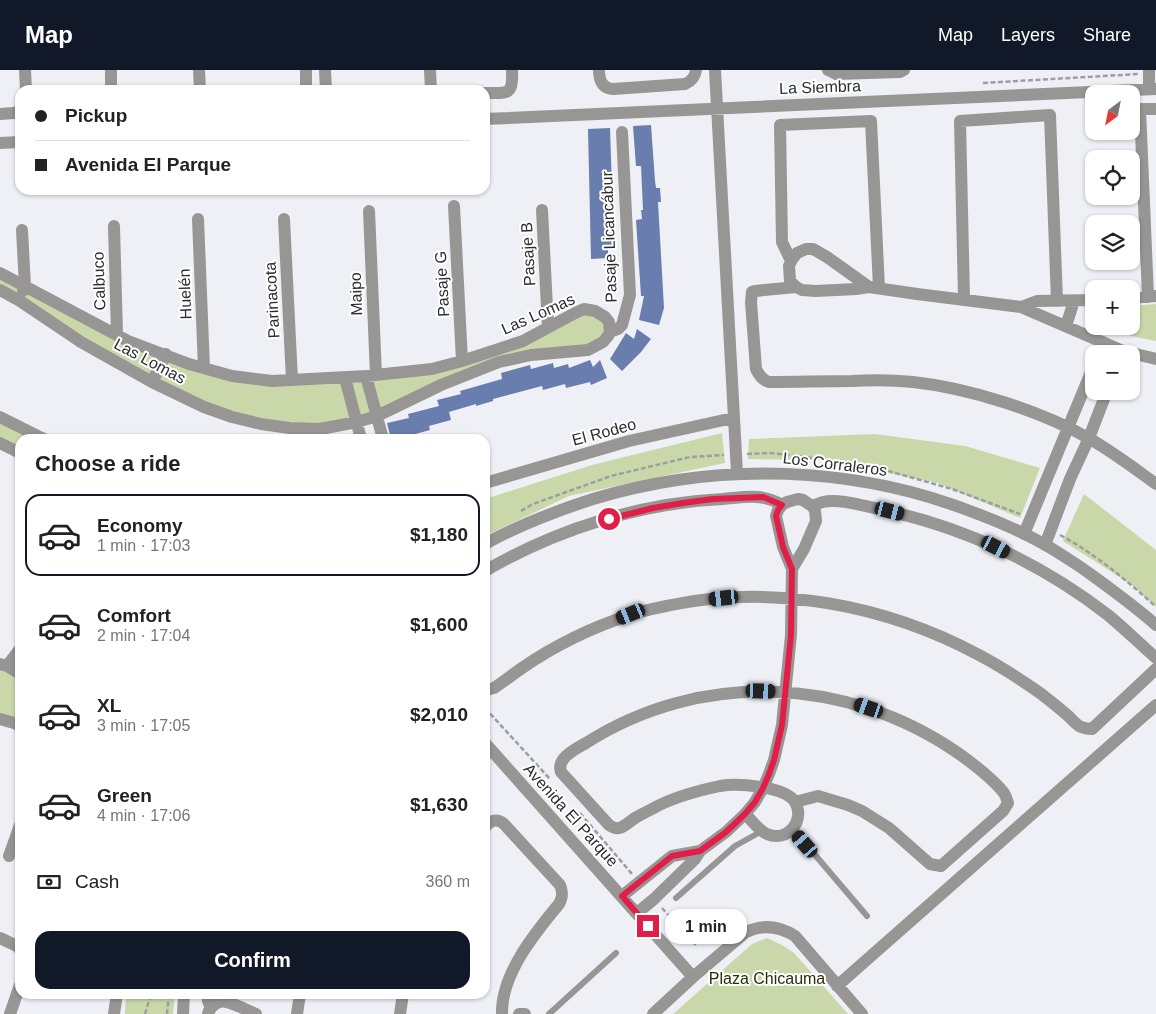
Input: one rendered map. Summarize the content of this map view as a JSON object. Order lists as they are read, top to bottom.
{
  "streets": {
    "street": [
      "La Siembra",
      "Pasaje Licancábur",
      "Pasaje B",
      "Calbuco",
      "Pasaje G",
      "Huelén",
      "Maipo",
      "Parinacota",
      "Las Lomas",
      "El Rodeo",
      "Los Corraleros",
      "Avenida El Parque"
    ]
  },
  "crossings": [
    ["Pasaje Licancábur", "Las Lomas"],
    ["Pasaje B", "Las Lomas"],
    ["Calbuco", "Las Lomas"],
    ["Pasaje G", "Las Lomas"],
    ["Huelén", "Las Lomas"],
    ["Maipo", "Las Lomas"],
    ["Parinacota", "Las Lomas"]
  ],
  "parks": ["Plaza Chicauma"],
  "north": "bottom left",
  "page": {
    "header": "Map",
    "nav": ["Map", "Layers", "Share"],
    "map_buttons": ["+", "−"],
    "banner": ["Pickup", "Avenida El Parque"],
    "heading": "Choose a ride",
    "list": [
      {
        "name": "Economy",
        "note": "1 min · 17:03",
        "value": "$1,180"
      },
      {
        "name": "Comfort",
        "note": "2 min · 17:04",
        "value": "$1,600"
      },
      {
        "name": "XL",
        "note": "3 min · 17:05",
        "value": "$2,010"
      },
      {
        "name": "Green",
        "note": "4 min · 17:06",
        "value": "$1,630"
      }
    ],
    "pay": ["Cash", "360 m"],
    "bubble": "1 min",
    "buttons": "Confirm"
  }
}
